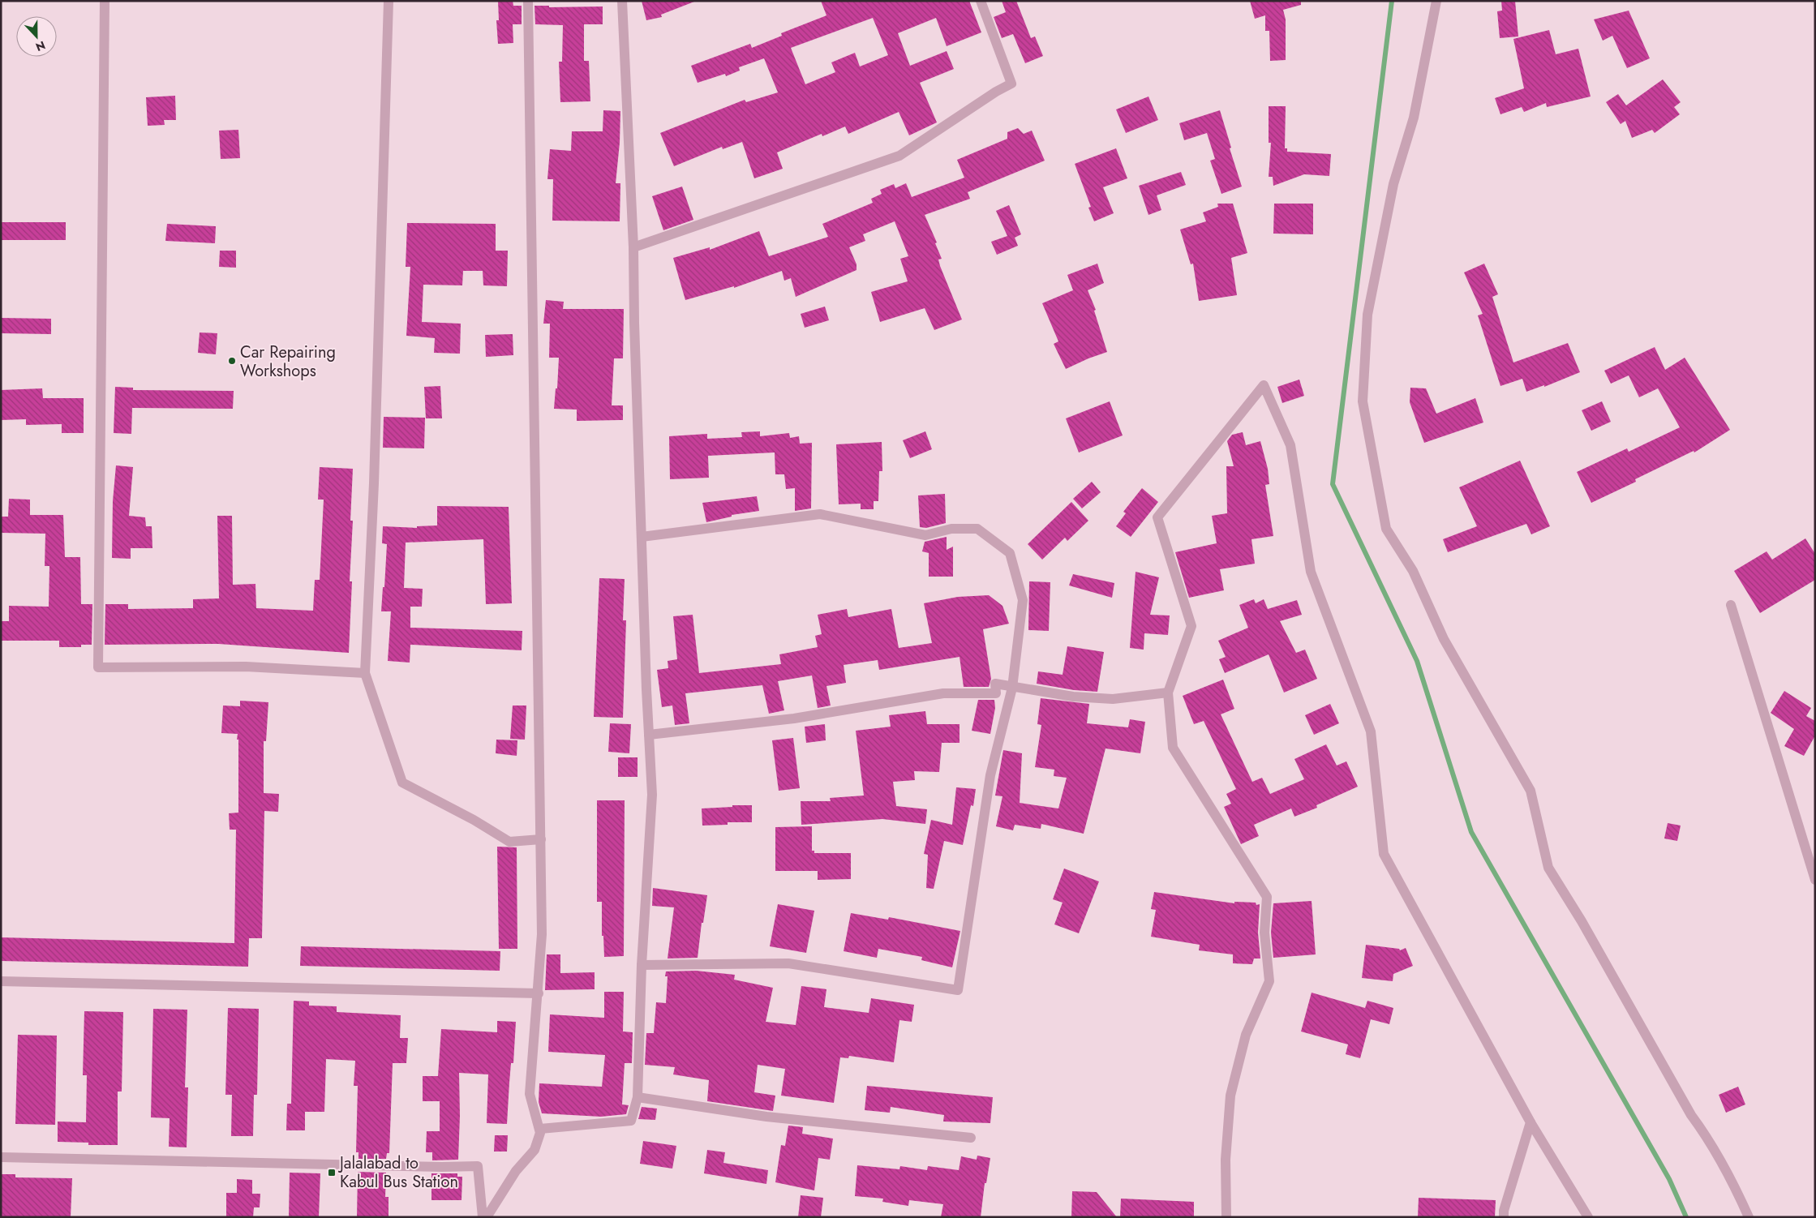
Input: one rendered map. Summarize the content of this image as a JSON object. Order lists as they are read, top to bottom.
{
  "places": {
    "other": ["Car Repairing Workshops"],
    "transit": ["Jalalabad to Kabul Bus Station"]
  },
  "north": "bottom"
}
